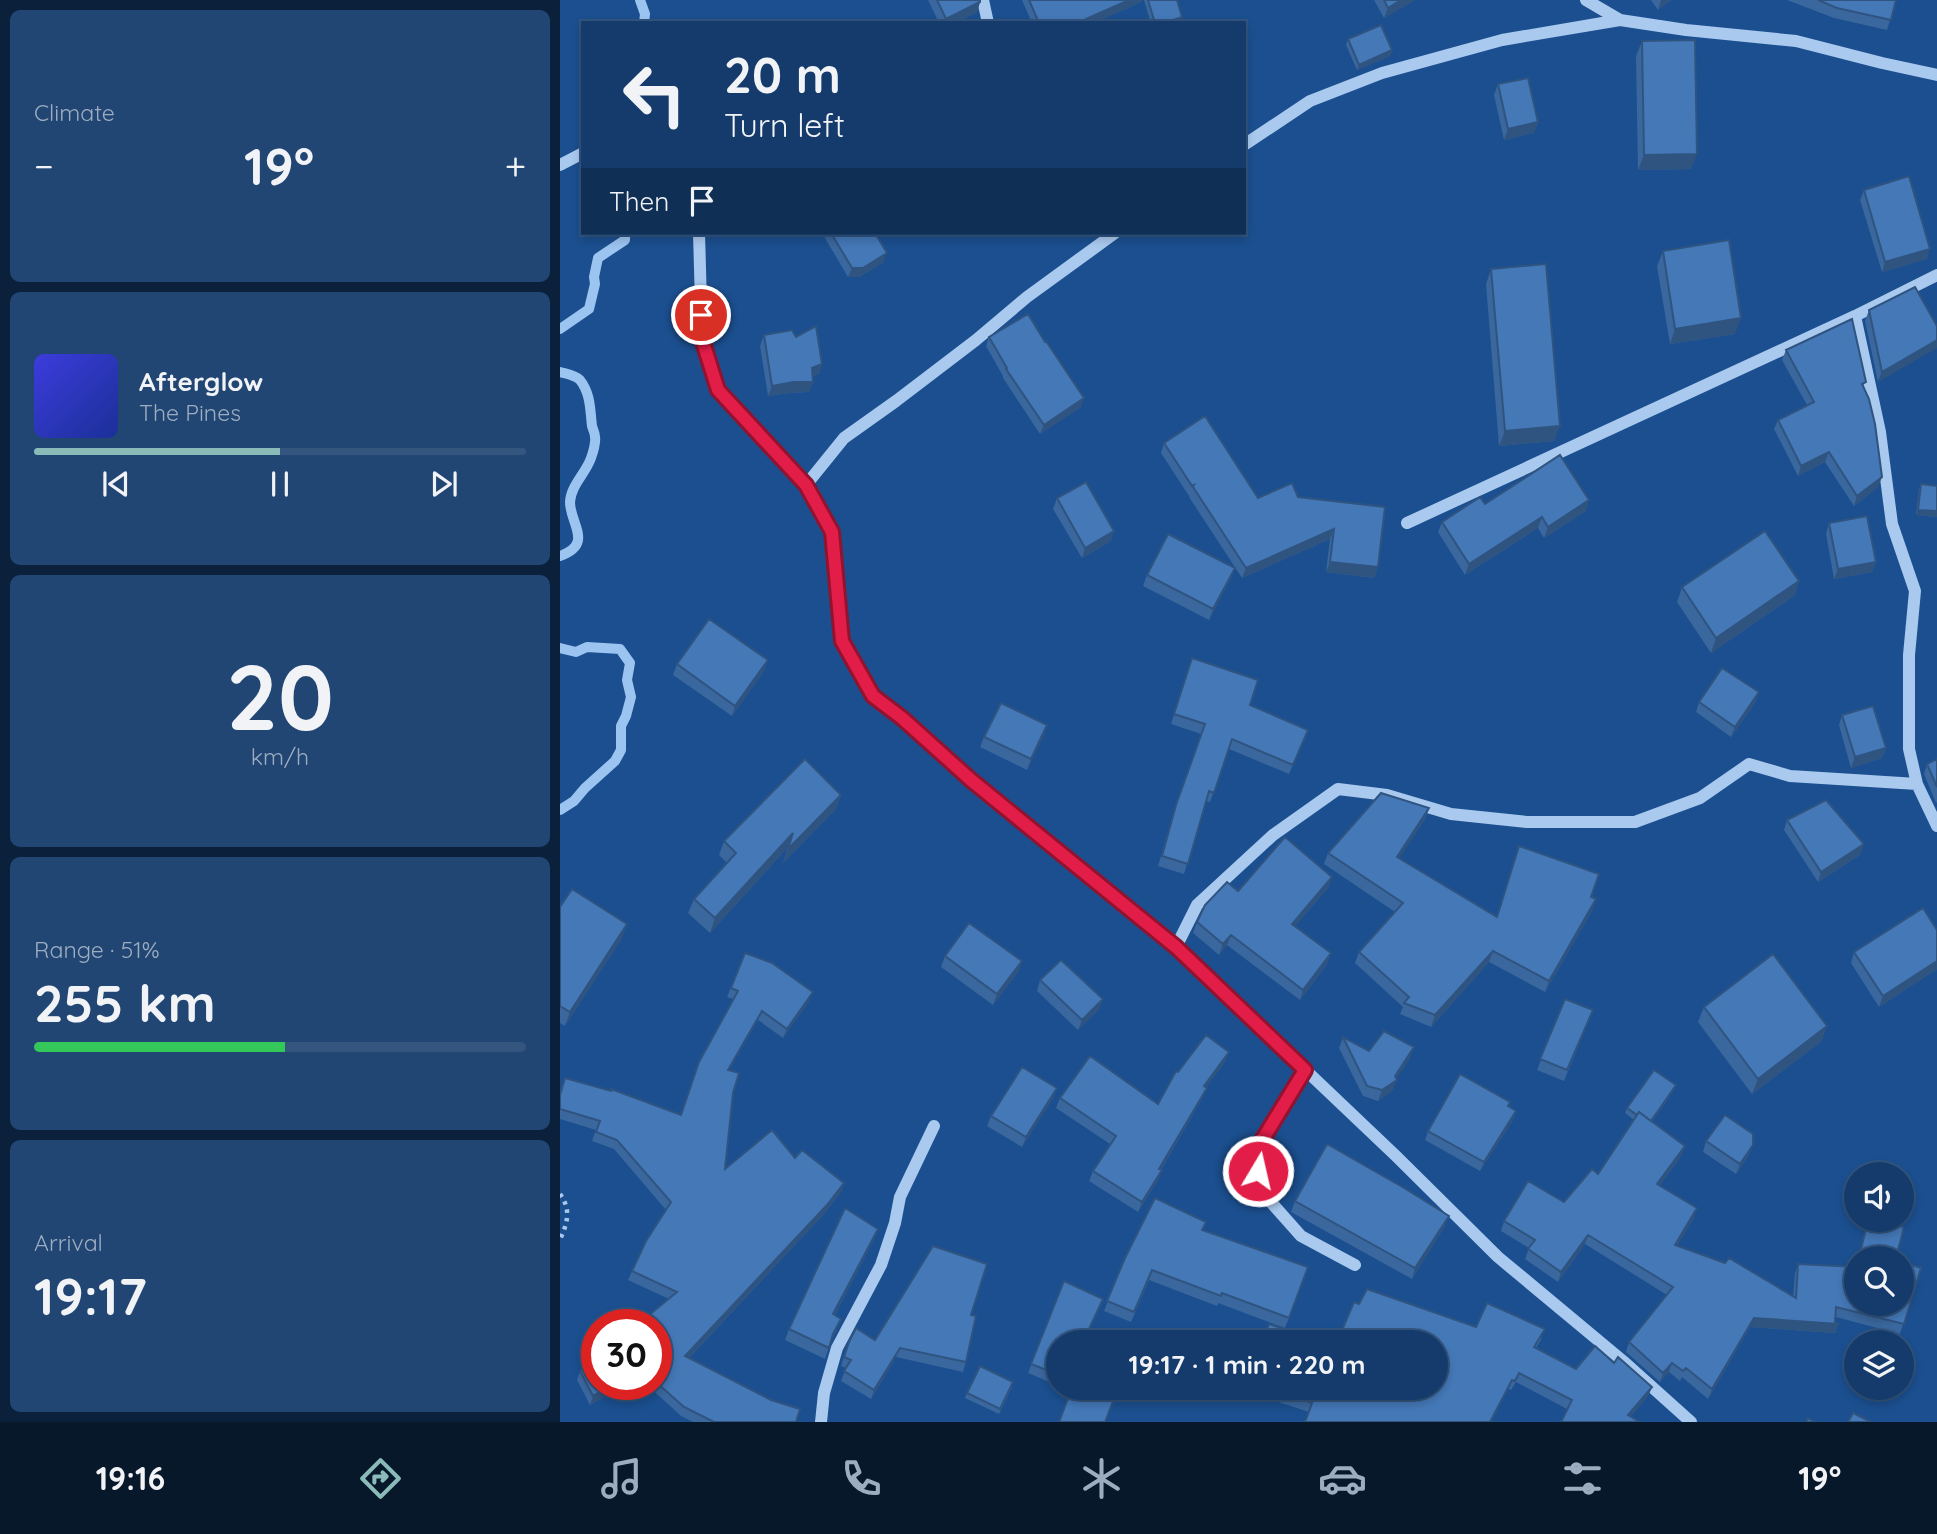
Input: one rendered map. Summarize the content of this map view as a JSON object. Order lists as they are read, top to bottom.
{
  "page": {
    "tile": [
      "Climate",
      ["20", "km/h"],
      ["Range · 51%", "255 km"],
      ["Arrival", "19:17"]
    ],
    "turn": ["20 m", "Turn left"],
    "heat": ["−", "19°", "+"],
    "then": "Then",
    "song": ["Afterglow", "The Pines"],
    "limit": "30",
    "trip": "19:17 · 1 min · 220 m",
    "tabs": ["19:16", "19°"]
  }
}
